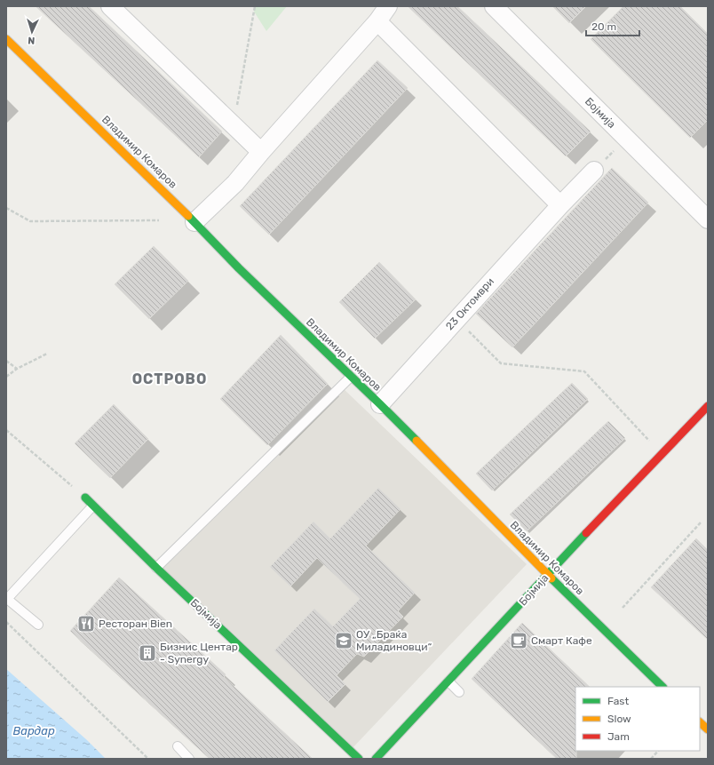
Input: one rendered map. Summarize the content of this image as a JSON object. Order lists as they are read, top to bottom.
{
  "streets": {
    "street": ["Бојмија", "Владимир Комаров", "23 Октомври"]
  },
  "crossings": [
    ["Бојмија", "Владимир Комаров"],
    ["Владимир Комаров", "23 Октомври"]
  ],
  "districts": ["ОСТРОВО"],
  "water": ["Вардар"],
  "places": {
    "restaurant": ["Ресторан Bien"],
    "school or university": ["ОУ „Браќа Миладиновци“"],
    "cafe": ["Смарт Кафе"],
    "building": ["Бизнис Центар - Synergy"]
  },
  "legend": ["Fast", "Slow", "Jam"],
  "scale_bar": "20 m",
  "north": "bottom"
}
